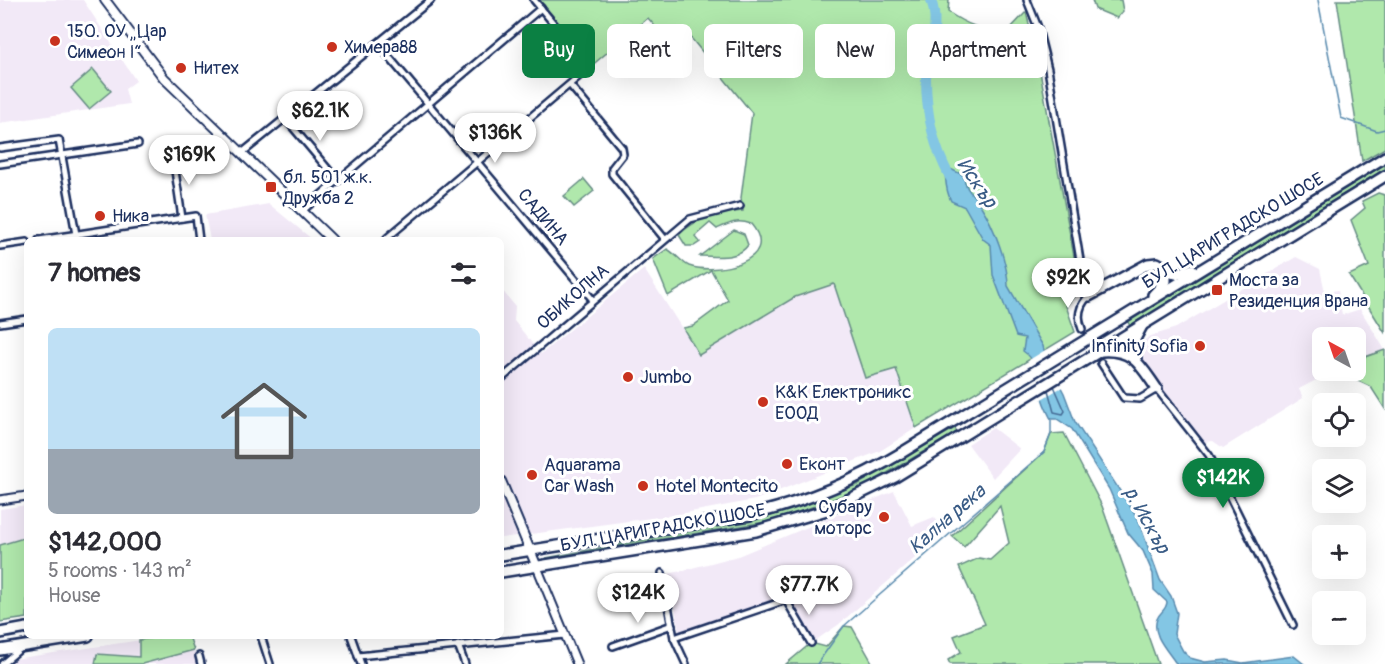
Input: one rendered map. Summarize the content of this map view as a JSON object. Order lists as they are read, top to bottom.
{
  "streets": {
    "highway": ["БУЛ. ЦАРИГРАДСКО ШОСЕ"],
    "street": ["САДИНА", "ОБИКОЛНА"]
  },
  "crossings": [
    ["САДИНА", "ОБИКОЛНА"]
  ],
  "water": ["Искър", "Кална река", "р. Искър"],
  "places": {
    "other": [
      "150. ОУ „Цар Симеон I“",
      "Химера88",
      "Нитех",
      "Ника",
      "Infinity Sofia",
      "Jumbo",
      "K&K Електроникс ЕООД",
      "Еконт",
      "Aquarama Car Wash",
      "Hotel Montecito",
      "Субару моторс"
    ],
    "transit": ["бл. 501 ж.к. Дружба 2", "Моста за Резиденция Врана"]
  },
  "north": "top left",
  "page": {
    "chip": [
      "Buy",
      "Rent",
      "Filters",
      "New",
      "Apartment"
    ],
    "price": [
      "$62.1K",
      "$136K",
      "$169K",
      "$92K",
      "$142K",
      "$77.7K",
      "$124K"
    ],
    "heading": "7 homes",
    "list": [
      {
        "name": "$142,000",
        "note": "5 rooms · 143 m² · House"
      }
    ],
    "map_buttons": ["+", "−"]
  }
}
